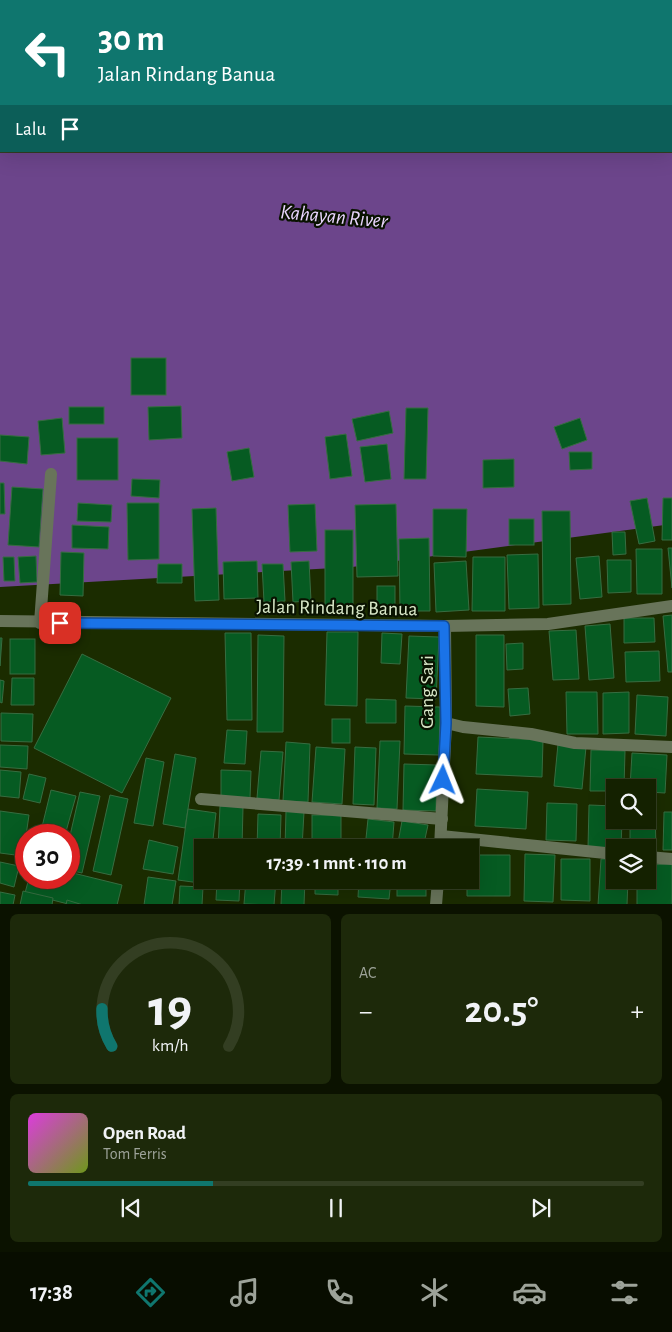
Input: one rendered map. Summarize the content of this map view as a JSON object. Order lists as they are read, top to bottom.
{
  "streets": {
    "street": ["Jalan Rindang Banua", "Gang Sari"]
  },
  "crossings": [
    ["Jalan Rindang Banua", "Gang Sari"]
  ],
  "water": ["Kahayan River"],
  "page": {
    "turn": ["30 m", "Jalan Rindang Banua"],
    "then": "Lalu",
    "limit": "30",
    "trip": "17:39 · 1 mnt · 110 m",
    "tile": "AC",
    "heat": ["−", "20.5°", "+"],
    "song": ["Open Road", "Tom Ferris"],
    "tabs": "17:38",
    "gauge": ["19", "km/h"]
  }
}
